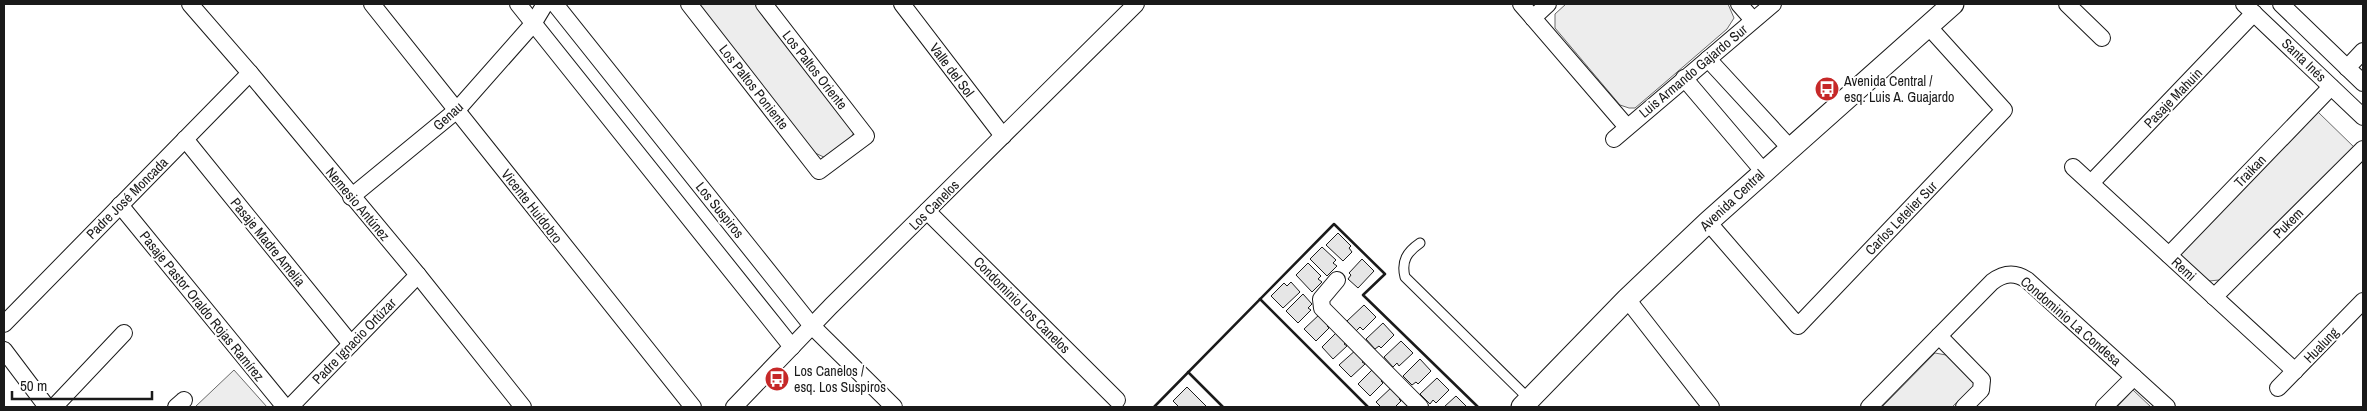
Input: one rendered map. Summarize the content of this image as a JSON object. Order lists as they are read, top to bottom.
{
  "streets": {
    "street": [
      "Santa Inés",
      "Los Paltos Oriente",
      "Valle del Sol",
      "Luis Armando Gajardo Sur",
      "Los Paltos Poniente",
      "Pasaje Mahuin",
      "Genau",
      "Traikan",
      "Padre José Moncada",
      "Avenida Central",
      "Nemesio Antúnez",
      "Los Canelos",
      "Vicente Huidobro",
      "Los Suspiros",
      "Carlos Letelier Sur",
      "Pukem",
      "Pasaje Madre Amelia",
      "Remi",
      "Condominio Los Canelos",
      "Pasaje Pastor Oraldo Rojas Ramírez",
      "Condominio La Condesa",
      "Padre Ignacio Ortúzar",
      "Hualung"
    ]
  },
  "crossings": [
    ["Santa Inés", "Pasaje Mahuin"],
    ["Santa Inés", "Traikan"],
    ["Los Paltos Oriente", "Los Paltos Poniente"],
    ["Valle del Sol", "Los Canelos"],
    ["Pasaje Mahuin", "Remi"],
    ["Genau", "Nemesio Antúnez"],
    ["Genau", "Vicente Huidobro"],
    ["Traikan", "Remi"],
    ["Padre José Moncada", "Nemesio Antúnez"],
    ["Padre José Moncada", "Pasaje Madre Amelia"],
    ["Padre José Moncada", "Pasaje Pastor Oraldo Rojas Ramírez"],
    ["Avenida Central", "Carlos Letelier Sur"],
    ["Nemesio Antúnez", "Padre Ignacio Ortúzar"],
    ["Los Canelos", "Los Suspiros"],
    ["Los Canelos", "Condominio Los Canelos"],
    ["Pukem", "Remi"],
    ["Pasaje Madre Amelia", "Padre Ignacio Ortúzar"],
    ["Remi", "Hualung"]
  ],
  "places": {
    "bus stop": ["Avenida Central / esq. Luis A. Guajardo", "Los Canelos / esq. Los Suspiros"]
  },
  "scale_bar": "50 m"
}
